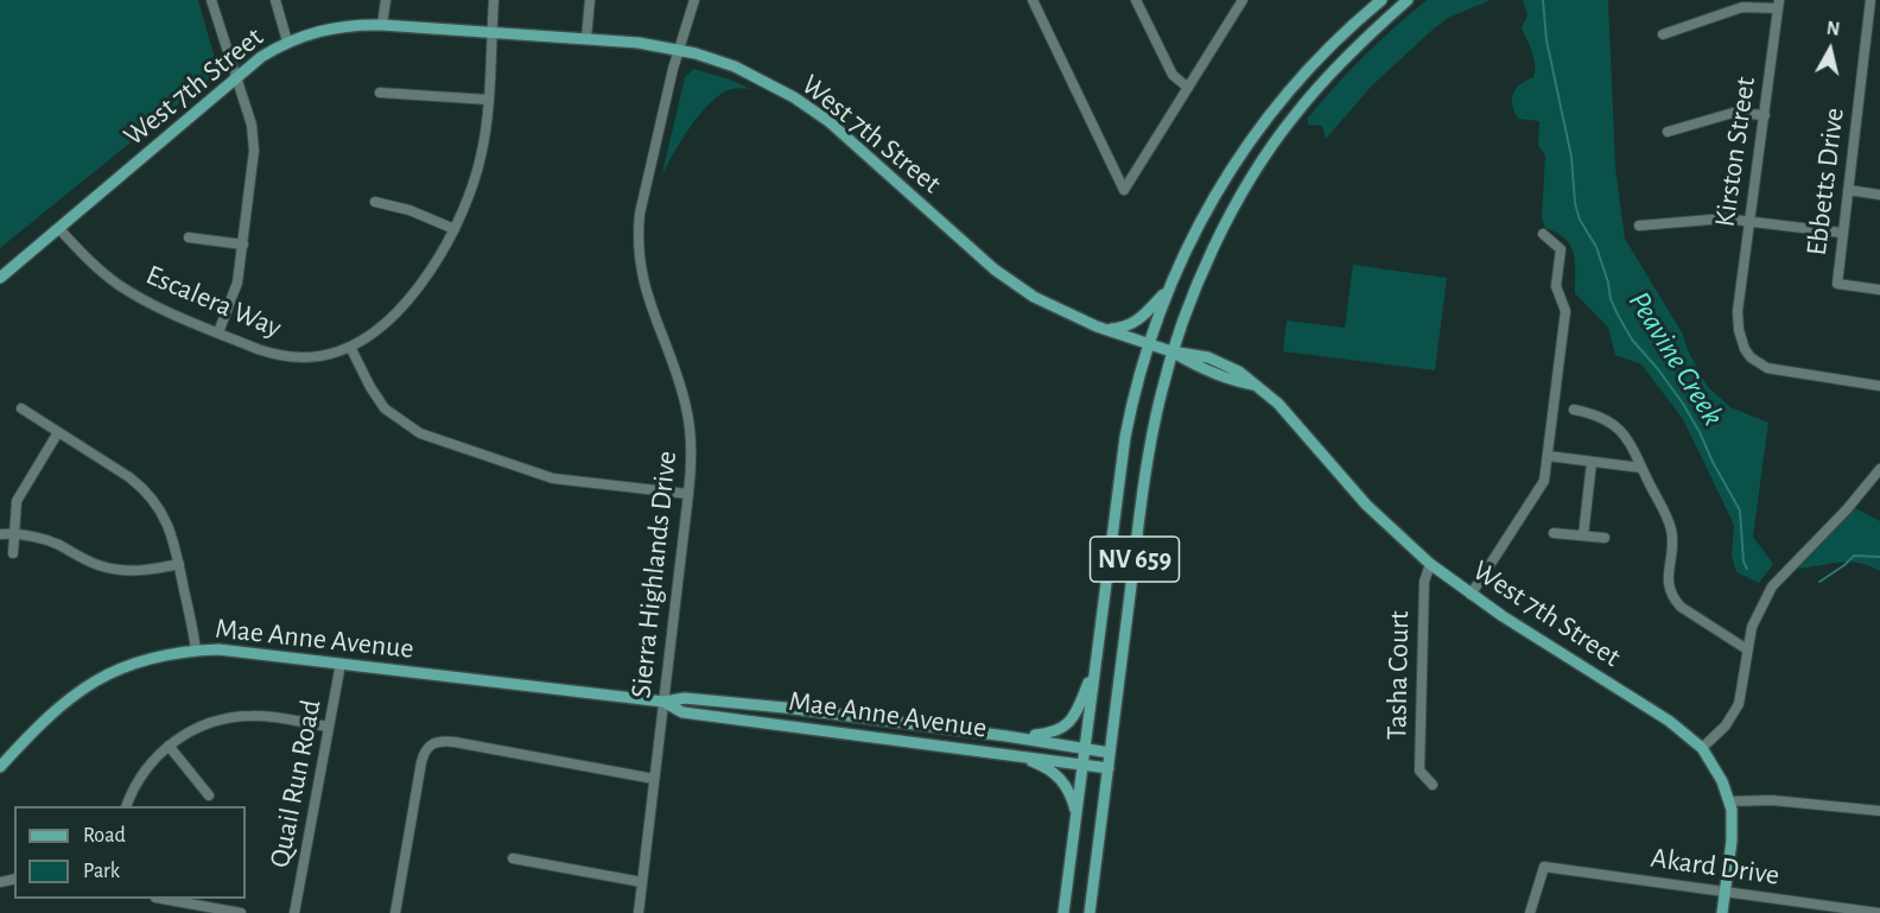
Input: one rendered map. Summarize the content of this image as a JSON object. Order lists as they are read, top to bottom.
{
  "streets": {
    "main road": ["West 7th Street", "NV 659", "Mae Anne Avenue"],
    "street": [
      "Kirston Street",
      "Ebbetts Drive",
      "Escalera Way",
      "Sierra Highlands Drive",
      "Tasha Court",
      "Quail Run Road",
      "Akard Drive"
    ]
  },
  "crossings": [
    ["West 7th Street", "Escalera Way"],
    ["West 7th Street", "NV 659"],
    ["West 7th Street", "Sierra Highlands Drive"],
    ["West 7th Street", "Tasha Court"],
    ["West 7th Street", "Akard Drive"],
    ["NV 659", "Mae Anne Avenue"],
    ["Sierra Highlands Drive", "Mae Anne Avenue"],
    ["Mae Anne Avenue", "Quail Run Road"]
  ],
  "water": ["Peavine Creek"],
  "legend": ["Road", "Park"],
  "north": "top"
}
